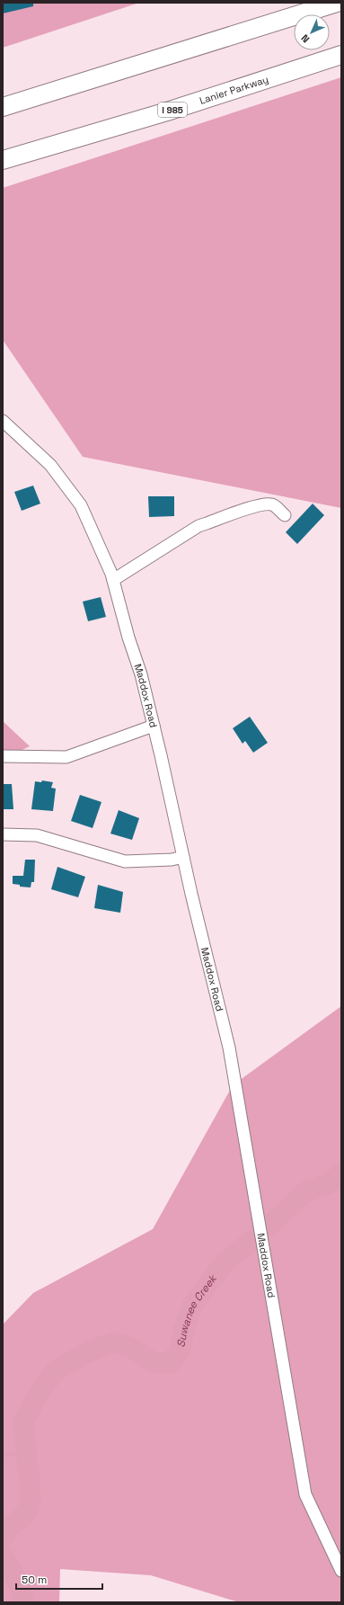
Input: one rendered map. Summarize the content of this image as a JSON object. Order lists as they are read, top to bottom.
{
  "streets": {
    "highway": ["Lanier Parkway", "I 985"],
    "street": ["Maddox Road"]
  },
  "water": ["Suwanee Creek"],
  "scale_bar": "50 m",
  "north": "bottom left"
}
